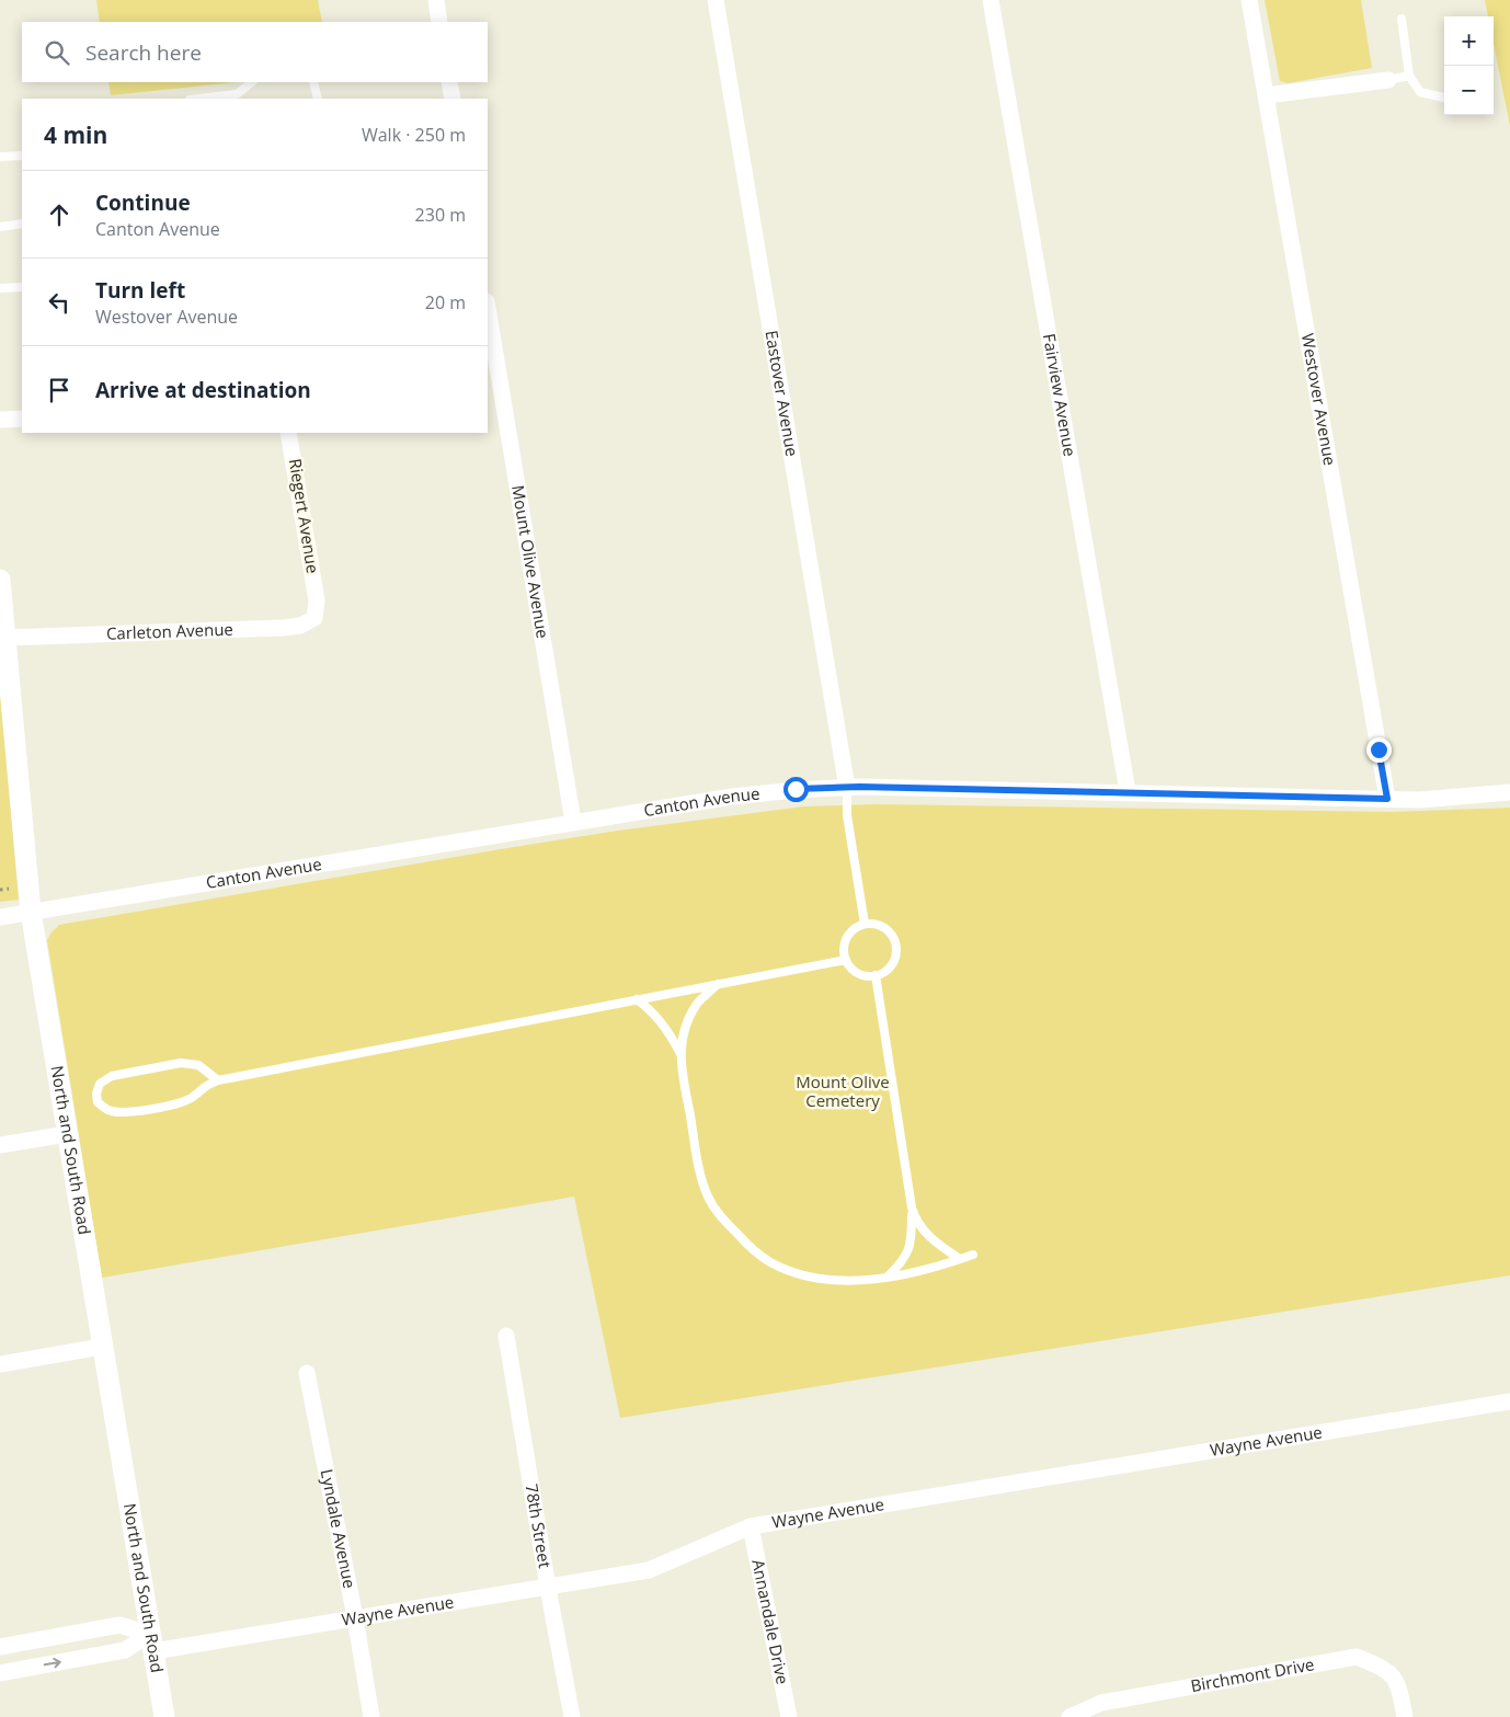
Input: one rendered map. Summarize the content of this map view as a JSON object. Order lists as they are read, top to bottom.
{
  "streets": {
    "street": [
      "Eastover Avenue",
      "Fairview Avenue",
      "Westover Avenue",
      "Riegert Avenue",
      "Mount Olive Avenue",
      "Carleton Avenue",
      "Canton Avenue",
      "North and South Road",
      "Wayne Avenue",
      "78th Street",
      "Lyndale Avenue",
      "Annandale Drive",
      "Birchmont Drive"
    ]
  },
  "crossings": [
    ["Eastover Avenue", "Canton Avenue"],
    ["Fairview Avenue", "Canton Avenue"],
    ["Westover Avenue", "Canton Avenue"],
    ["Riegert Avenue", "Carleton Avenue"],
    ["Mount Olive Avenue", "Canton Avenue"],
    ["Carleton Avenue", "North and South Road"],
    ["Canton Avenue", "North and South Road"],
    ["North and South Road", "Wayne Avenue"],
    ["Wayne Avenue", "78th Street"],
    ["Wayne Avenue", "Lyndale Avenue"],
    ["Wayne Avenue", "Annandale Drive"]
  ],
  "parks": ["Mount Olive Cemetery"],
  "page": {
    "map_buttons": ["+", "−"],
    "search": "Search here",
    "heading": ["4 min", "Walk · 250 m"],
    "list": [
      ["Continue", "Canton Avenue", "230 m"],
      ["Turn left", "Westover Avenue", "20 m"],
      "Arrive at destination"
    ]
  }
}
